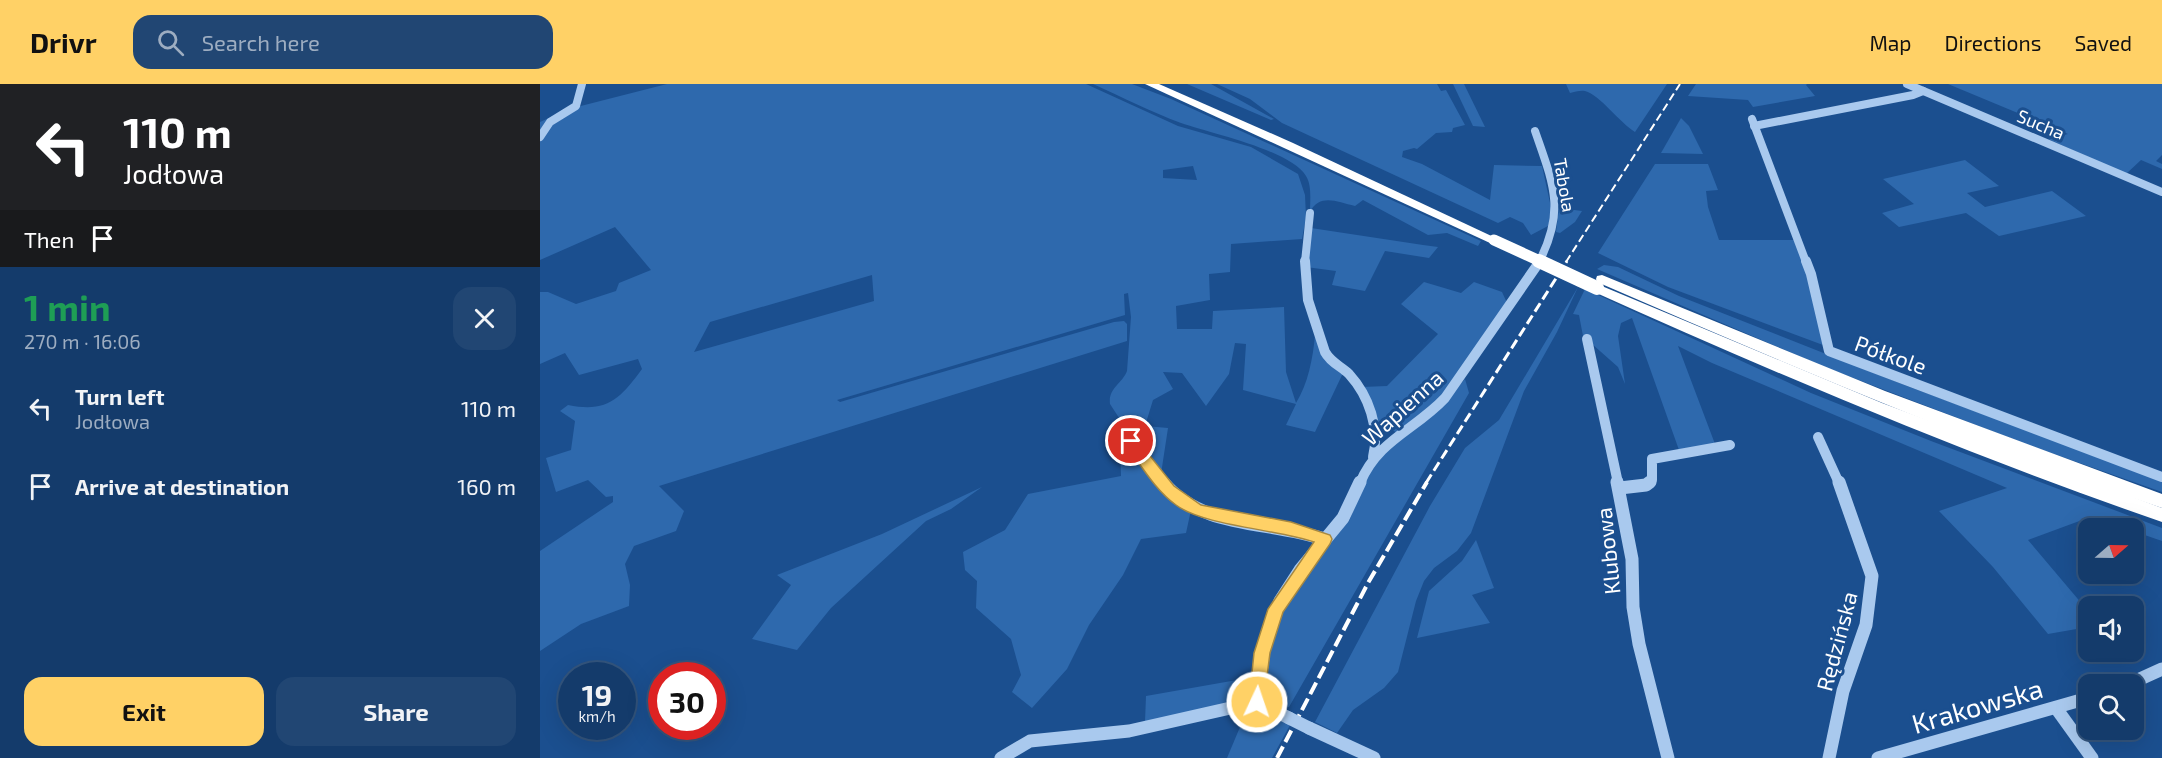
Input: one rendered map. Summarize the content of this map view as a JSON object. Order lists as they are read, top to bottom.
{
  "streets": {
    "street": [
      "Sucha",
      "Tabola",
      "Półkole",
      "Wapienna",
      "Klubowa",
      "Rędzińska",
      "Krakowska"
    ]
  },
  "crossings": [
    ["Sucha", "Półkole"],
    ["Tabola", "Wapienna"]
  ],
  "north": "right",
  "page": {
    "header": "Drivr",
    "search": "Search here",
    "nav": ["Map", "Directions", "Saved"],
    "turn": ["110 m", "Jodłowa"],
    "then": "Then",
    "heading": ["1 min", "270 m · 16:06"],
    "list": [
      {
        "name": "Turn left",
        "note": "Jodłowa",
        "value": "110 m"
      },
      {
        "name": "Arrive at destination",
        "value": "160 m"
      }
    ],
    "speed": "19 km/h",
    "limit": "30",
    "buttons": ["Exit", "Share"]
  }
}
